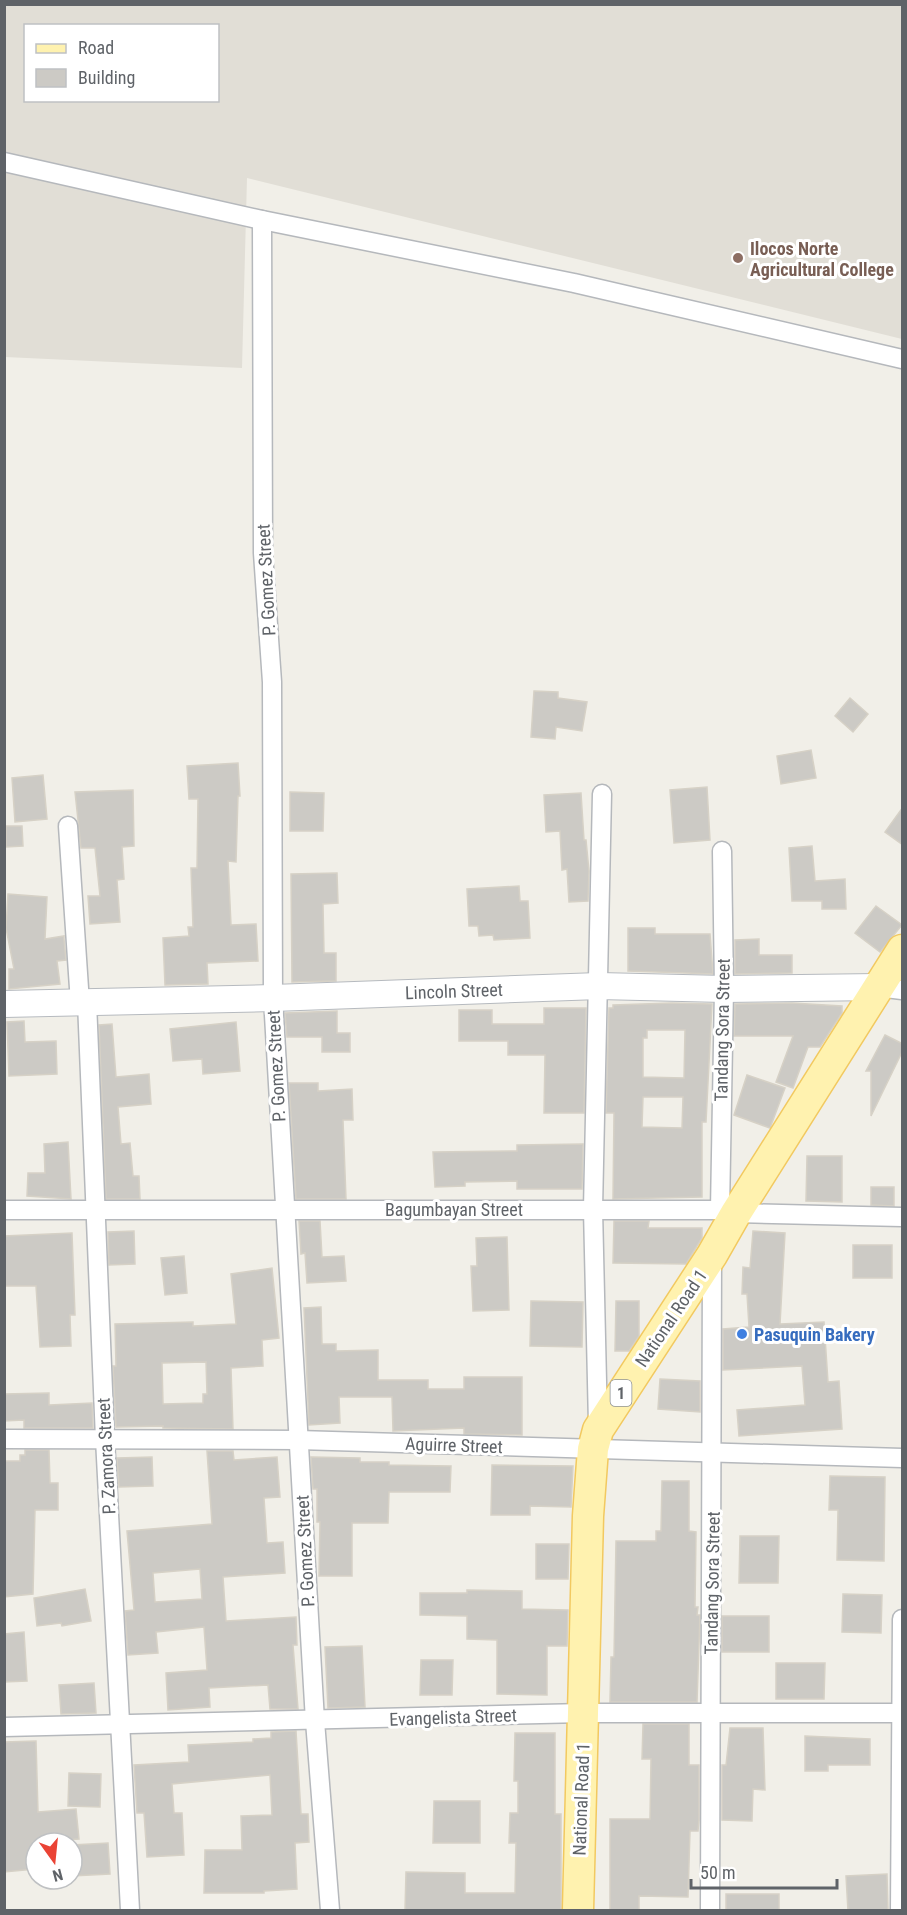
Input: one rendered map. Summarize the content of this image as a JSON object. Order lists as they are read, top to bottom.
{
  "streets": {
    "main road": ["National Road 1", "1"],
    "street": [
      "P. Gomez Street",
      "Lincoln Street",
      "Tandang Sora Street",
      "Bagumbayan Street",
      "Aguirre Street",
      "P. Zamora Street",
      "Evangelista Street"
    ]
  },
  "crossings": [
    ["P. Gomez Street", "Lincoln Street"],
    ["P. Gomez Street", "Bagumbayan Street"],
    ["P. Gomez Street", "Aguirre Street"],
    ["P. Gomez Street", "Evangelista Street"],
    ["Lincoln Street", "Tandang Sora Street"],
    ["Lincoln Street", "National Road 1"],
    ["Lincoln Street", "P. Zamora Street"],
    ["Tandang Sora Street", "Bagumbayan Street"],
    ["Tandang Sora Street", "National Road 1"],
    ["Tandang Sora Street", "Aguirre Street"],
    ["Tandang Sora Street", "Evangelista Street"],
    ["Bagumbayan Street", "National Road 1"],
    ["Bagumbayan Street", "P. Zamora Street"],
    ["National Road 1", "Aguirre Street"],
    ["National Road 1", "Evangelista Street"],
    ["Aguirre Street", "P. Zamora Street"],
    ["P. Zamora Street", "Evangelista Street"]
  ],
  "places": ["Ilocos Norte Agricultural College", "Pasuquin Bakery"],
  "legend": ["Road", "Building"],
  "scale_bar": "50 m",
  "north": "bottom"
}
